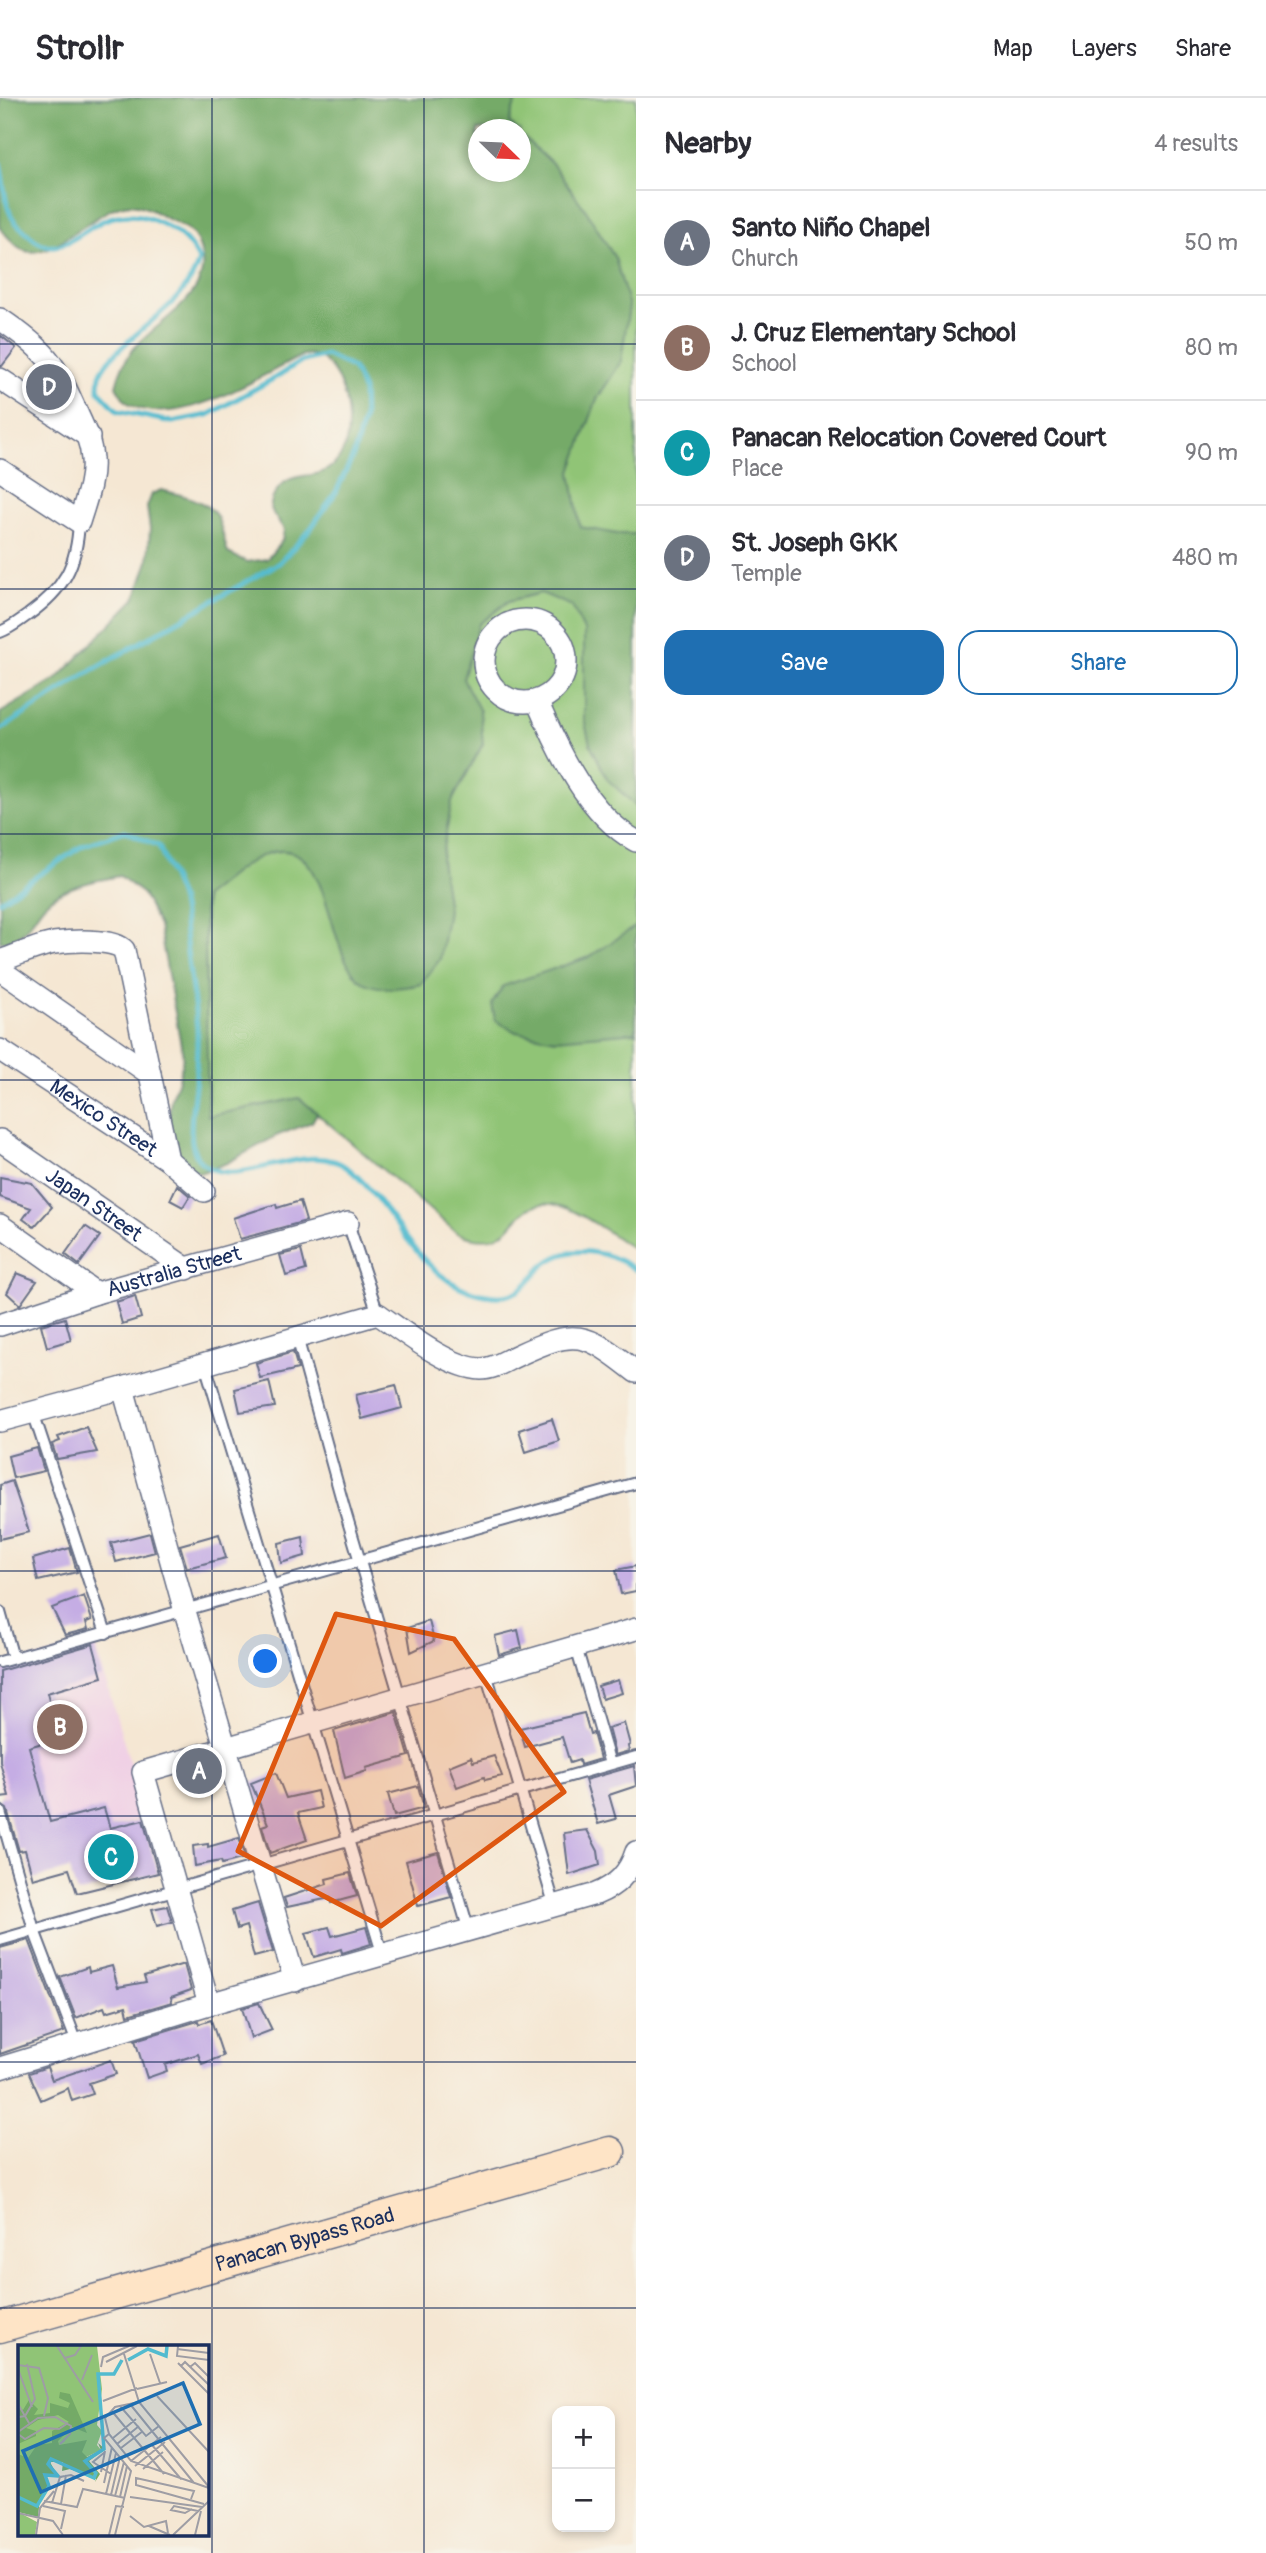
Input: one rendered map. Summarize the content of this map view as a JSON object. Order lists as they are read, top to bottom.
{
  "streets": {
    "main road": ["Panacan Bypass Road"],
    "street": ["Mexico Street", "Japan Street", "Australia Street"]
  },
  "crossings": [
    ["Japan Street", "Australia Street"]
  ],
  "north": "bottom right",
  "page": {
    "header": "Strollr",
    "nav": ["Map", "Layers", "Share"],
    "heading": ["Nearby", "4 results"],
    "list": [
      {
        "mark": "A",
        "name": "Santo Niño Chapel",
        "note": "Church",
        "value": "50 m"
      },
      {
        "mark": "B",
        "name": "J. Cruz Elementary School",
        "note": "School",
        "value": "80 m"
      },
      {
        "mark": "C",
        "name": "Panacan Relocation Covered Court",
        "note": "Place",
        "value": "90 m"
      },
      {
        "mark": "D",
        "name": "St. Joseph GKK",
        "note": "Temple",
        "value": "480 m"
      }
    ],
    "pins": [
      "D",
      "B",
      "A",
      "C"
    ],
    "buttons": ["Save", "Share"],
    "map_buttons": ["+", "−"]
  }
}
